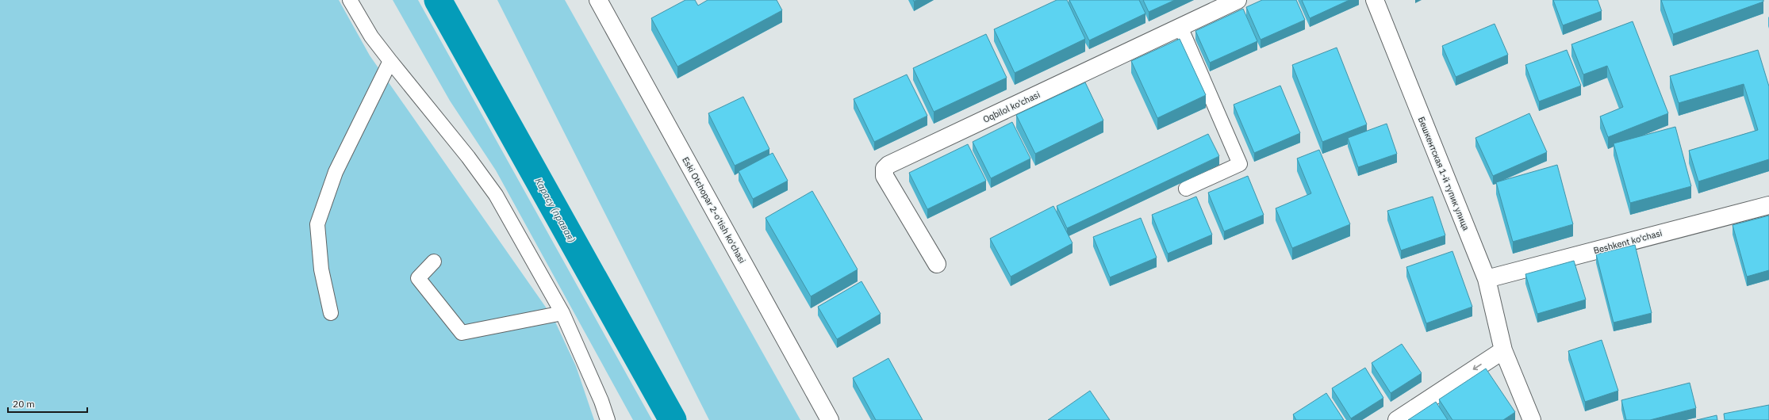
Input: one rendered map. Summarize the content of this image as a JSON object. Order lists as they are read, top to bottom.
{
  "streets": {
    "street": [
      "Oqbilol ko'chasi",
      "Бешкентская 1-й тупик улица",
      "Eski Otchopar 2-o'tish ko'chasi",
      "Beshkent ko'chasi"
    ]
  },
  "crossings": [
    ["Бешкентская 1-й тупик улица", "Beshkent ko'chasi"]
  ],
  "water": ["Карасу (правая)"],
  "scale_bar": "20 m"
}
